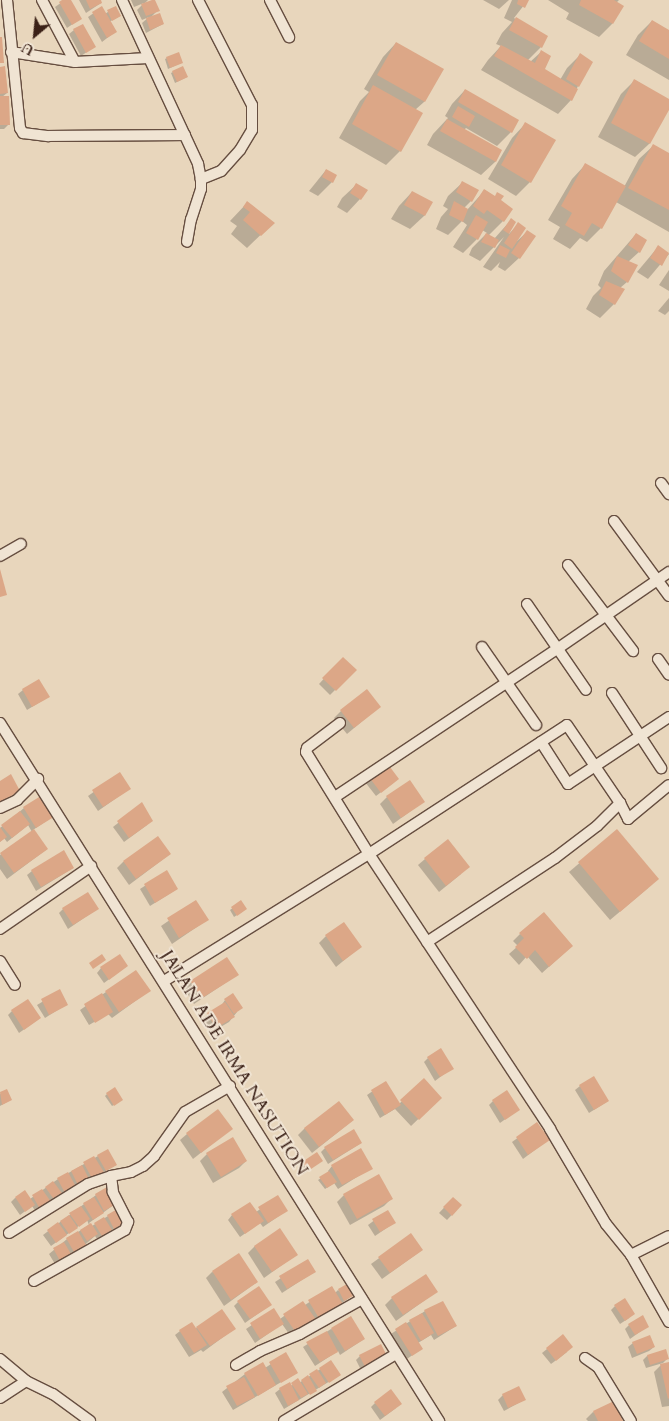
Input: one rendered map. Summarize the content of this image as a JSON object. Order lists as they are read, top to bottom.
{
  "streets": {
    "street": ["JALAN ADE IRMA NASUTION"]
  },
  "north": "bottom left"
}
